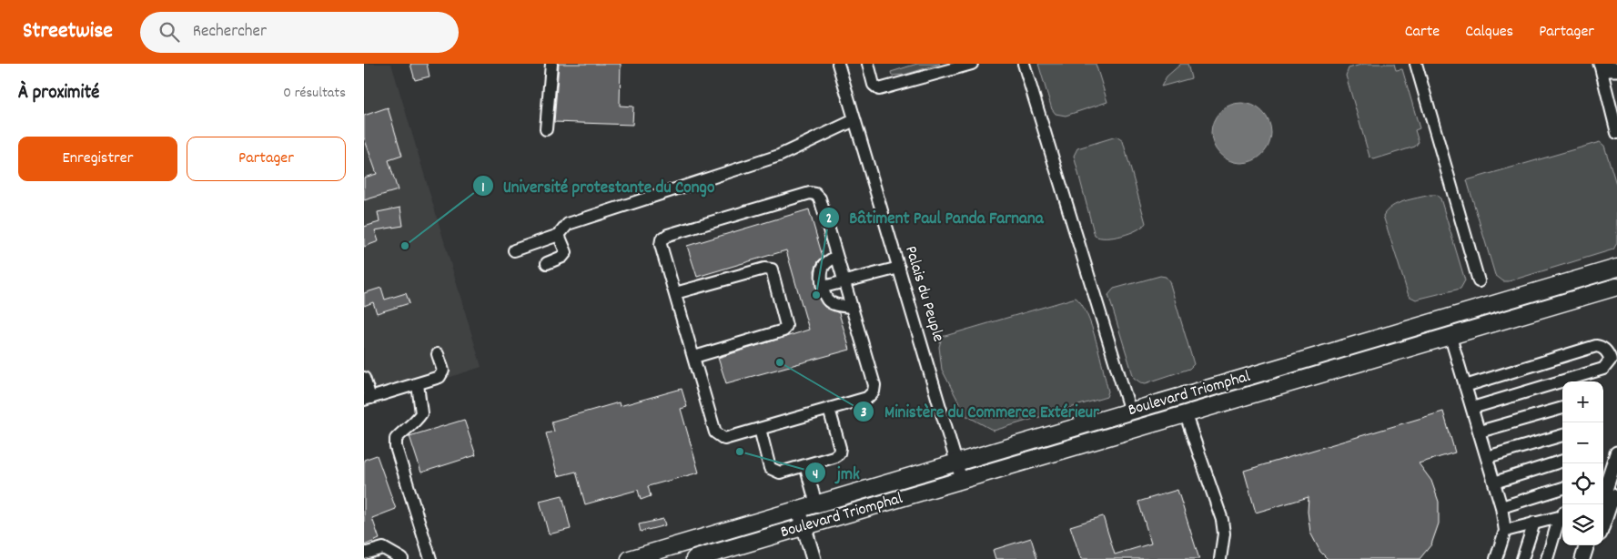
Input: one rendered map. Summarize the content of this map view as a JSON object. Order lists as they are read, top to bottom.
{
  "streets": {
    "highway": ["Boulevard Triomphal"],
    "street": ["Palais du Peuple"]
  },
  "crossings": [
    ["Palais du Peuple", "Boulevard Triomphal"]
  ],
  "places": [
    "Université protestante du Congo",
    "Bâtiment Paul Panda Farnana",
    "Ministère du Commerce Extérieur",
    "jmk"
  ],
  "page": {
    "header": "Streetwise",
    "search": "Rechercher",
    "nav": ["Carte", "Calques", "Partager"],
    "heading": ["À proximité", "0 résultats"],
    "buttons": ["Enregistrer", "Partager"],
    "map_buttons": ["+", "−"]
  }
}
